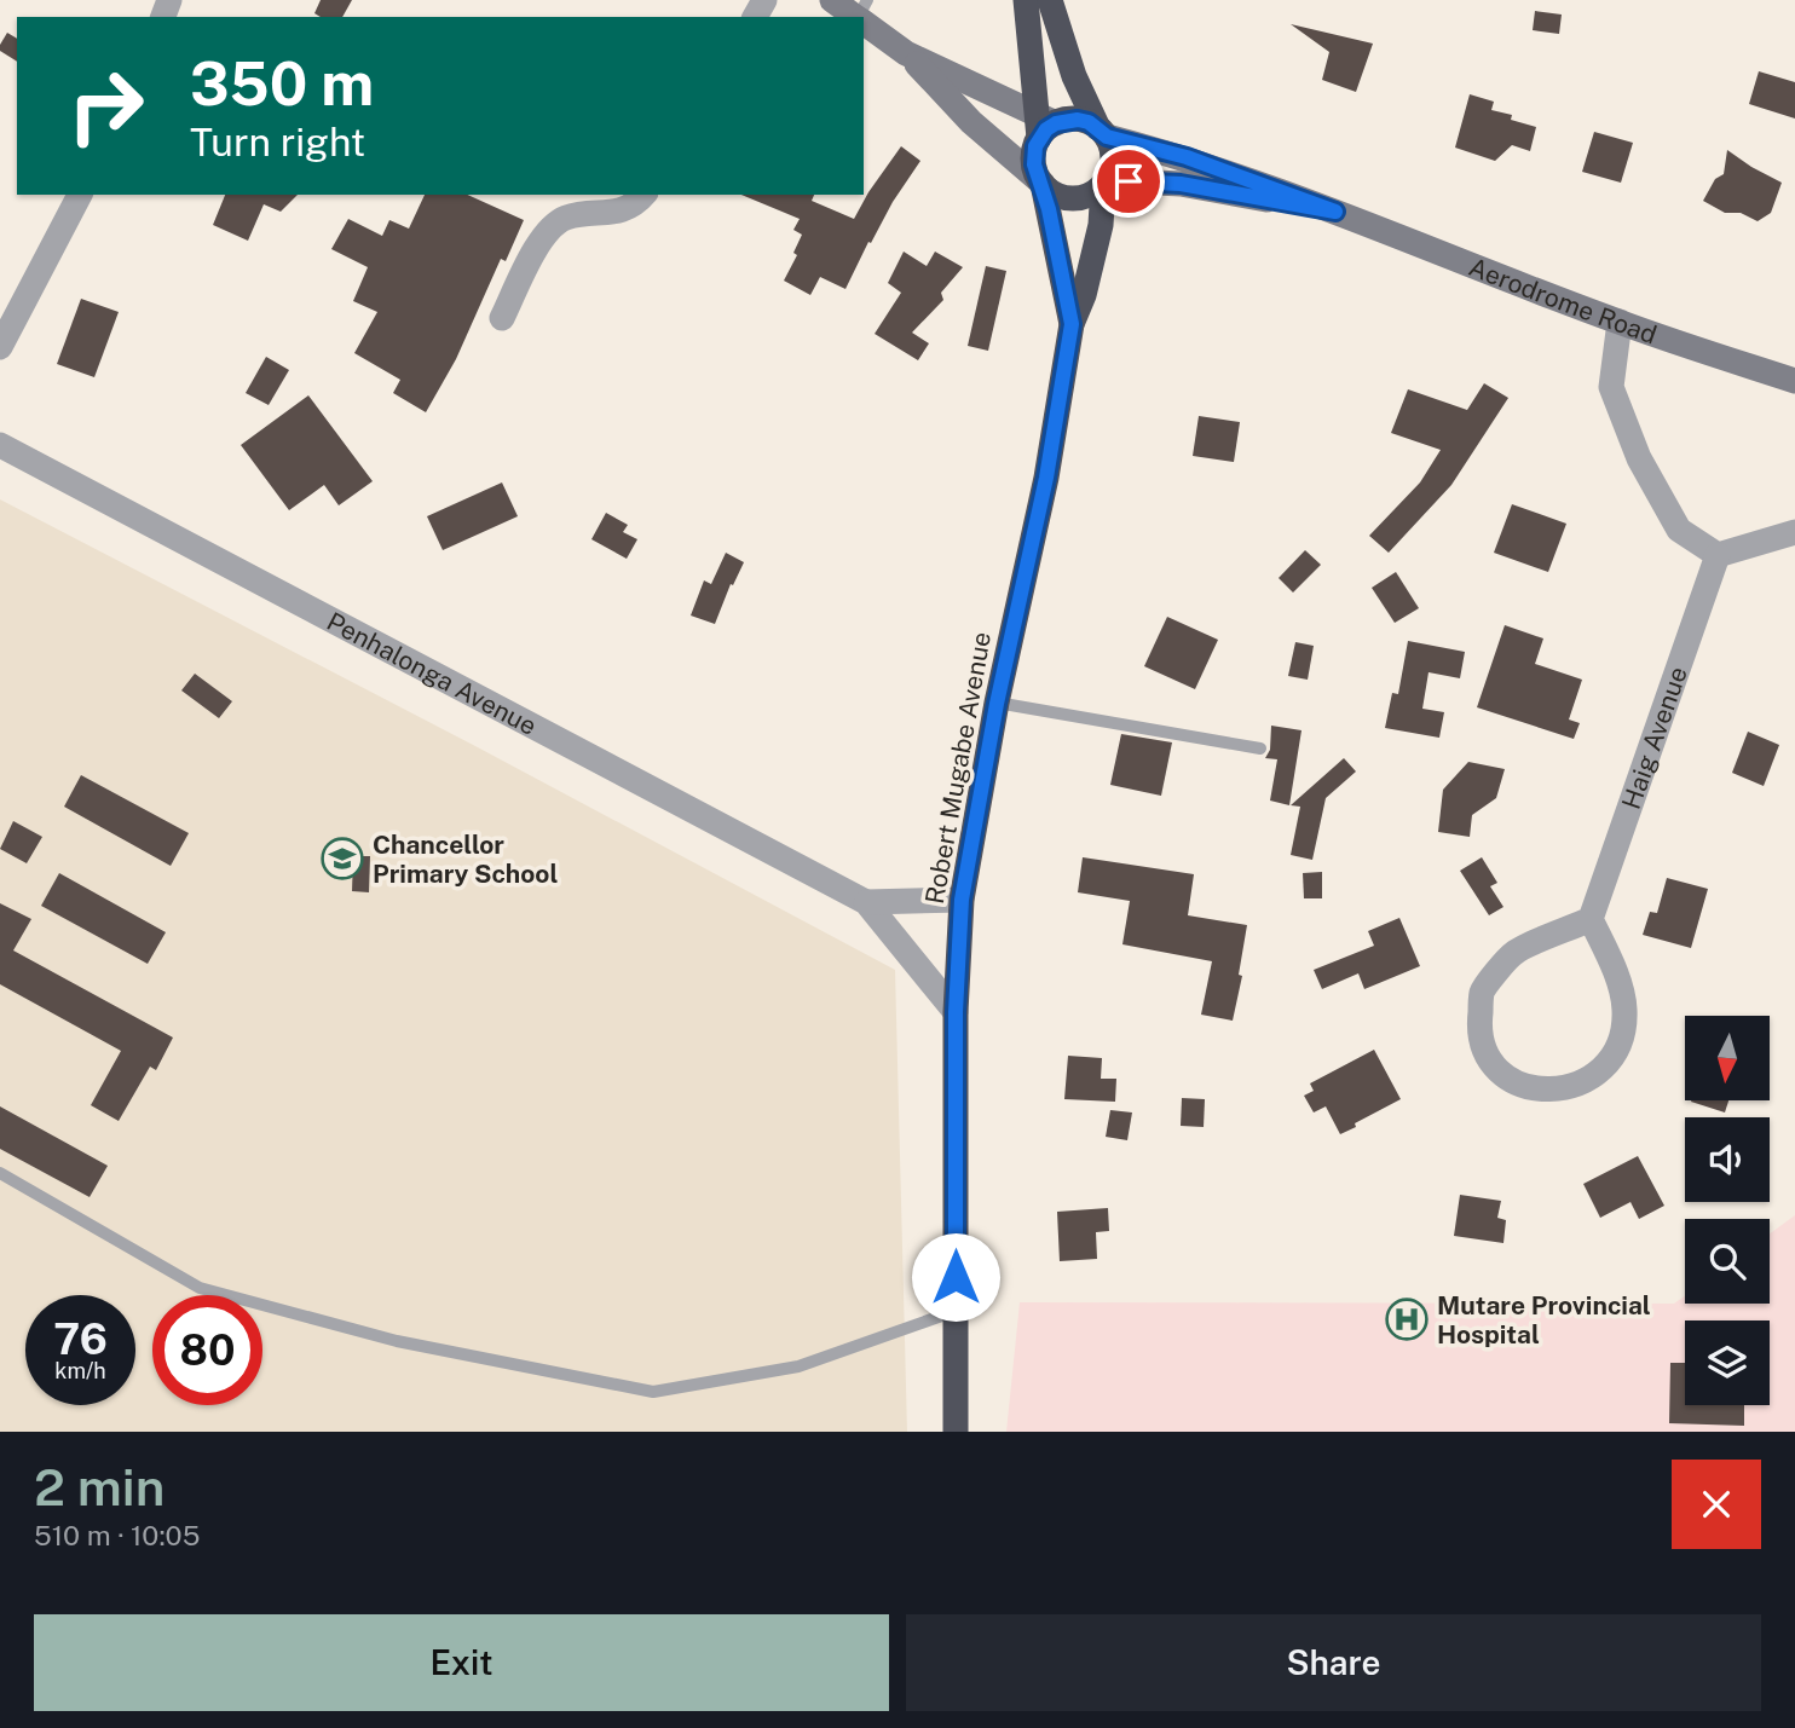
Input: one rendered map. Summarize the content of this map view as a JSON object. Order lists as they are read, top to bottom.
{
  "streets": {
    "highway": ["Robert Mugabe Avenue"],
    "street": ["Aerodrome Road", "Penhalonga Avenue", "Haig Avenue"]
  },
  "crossings": [
    ["Aerodrome Road", "Robert Mugabe Avenue"],
    ["Penhalonga Avenue", "Robert Mugabe Avenue"]
  ],
  "places": {
    "school or university": ["Chancellor Primary School"],
    "hospital": ["Mutare Provincial Hospital"]
  },
  "north": "bottom",
  "page": {
    "turn": ["350 m", "Turn right"],
    "speed": "76 km/h",
    "limit": "80",
    "heading": ["2 min", "510 m · 10:05"],
    "buttons": ["Exit", "Share"]
  }
}
